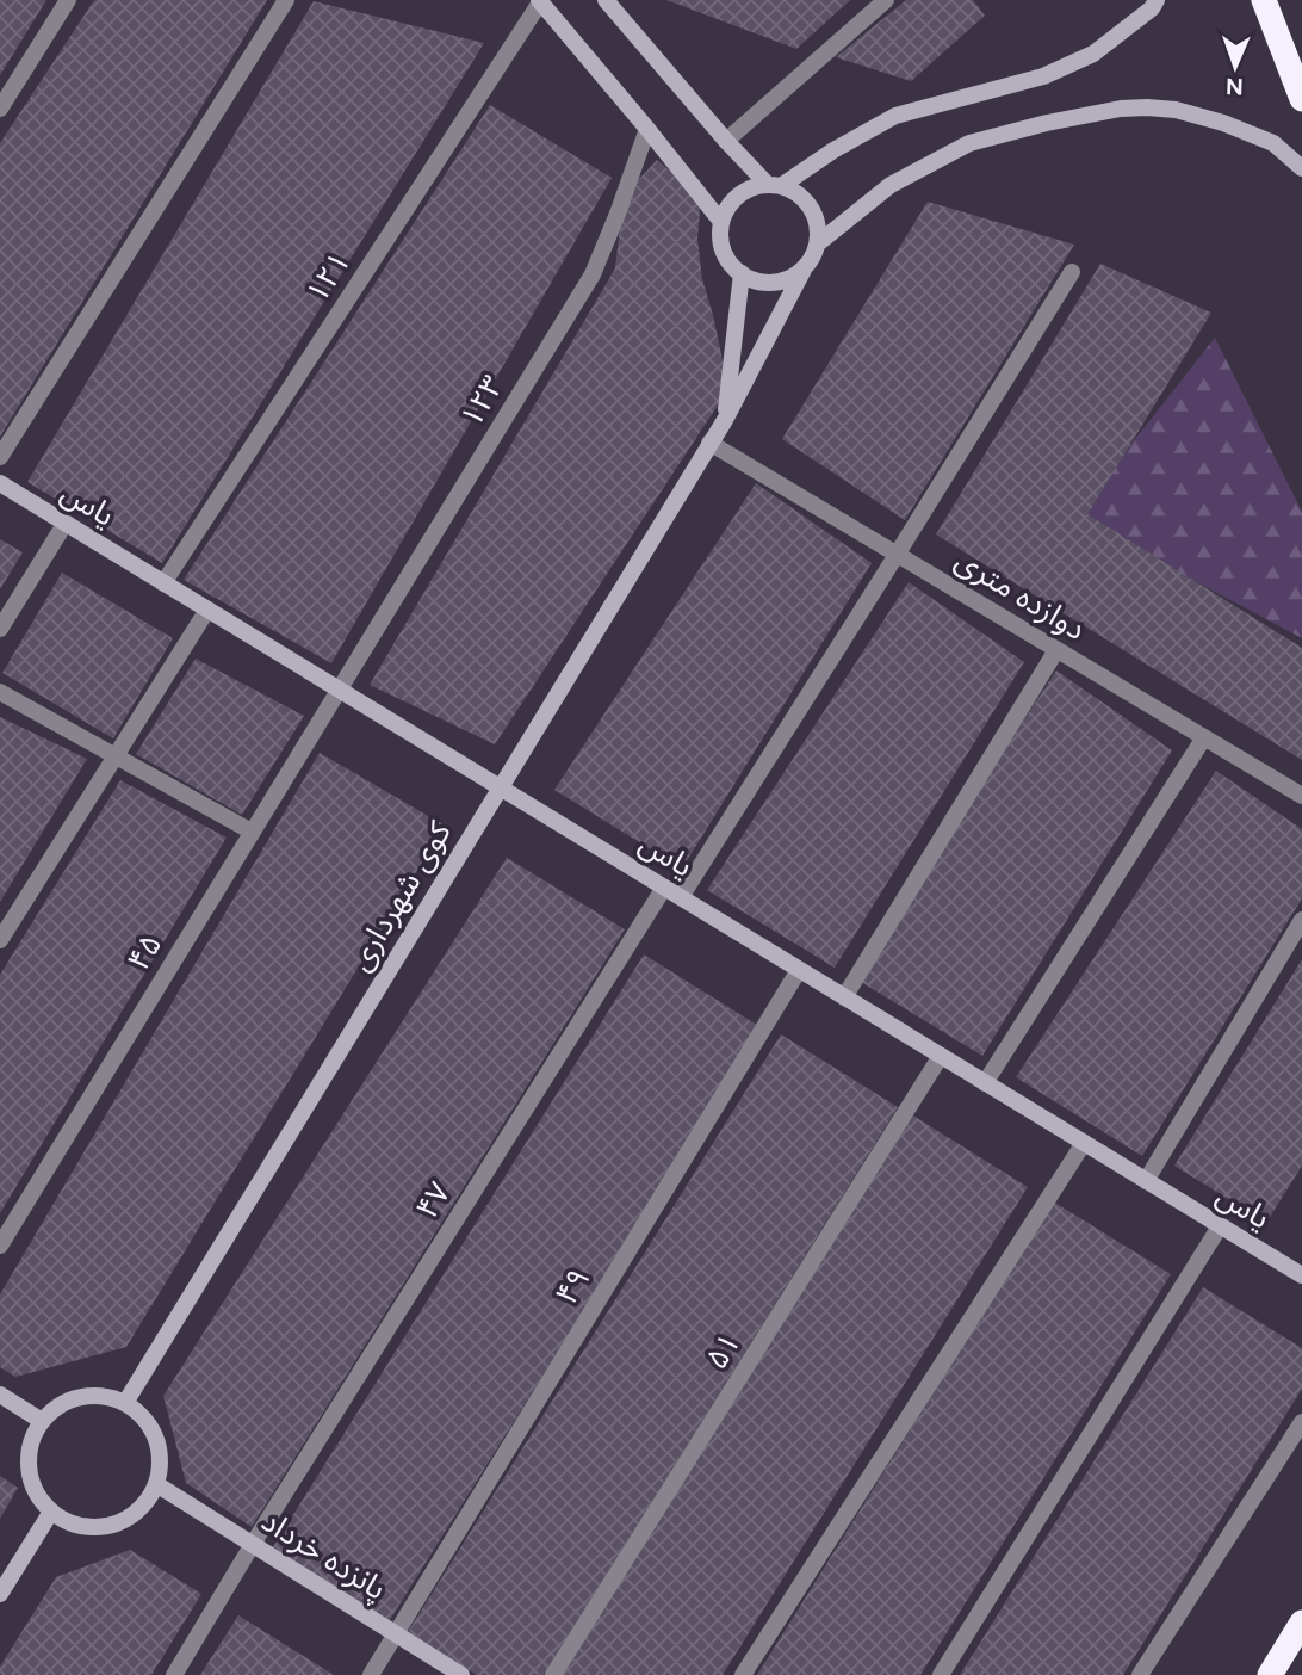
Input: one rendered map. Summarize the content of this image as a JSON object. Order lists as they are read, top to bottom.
{
  "streets": {
    "street": [
      "۱۲۱",
      "۱۲۳",
      "یاس",
      "دوازده متری",
      "کوی شهرداری",
      "۴۵",
      "۴۷",
      "۴۹",
      "۵۱",
      "پانزده خرداد"
    ]
  },
  "crossings": [
    ["۱۲۱", "یاس"],
    ["۱۲۳", "یاس"],
    ["۱۲۳", "۴۵"],
    ["یاس", "کوی شهرداری"],
    ["یاس", "۴۵"],
    ["یاس", "۴۷"],
    ["یاس", "۴۹"],
    ["یاس", "۵۱"],
    ["دوازده متری", "کوی شهرداری"],
    ["کوی شهرداری", "پانزده خرداد"],
    ["۴۷", "پانزده خرداد"],
    ["۴۹", "پانزده خرداد"]
  ],
  "north": "bottom"
}
